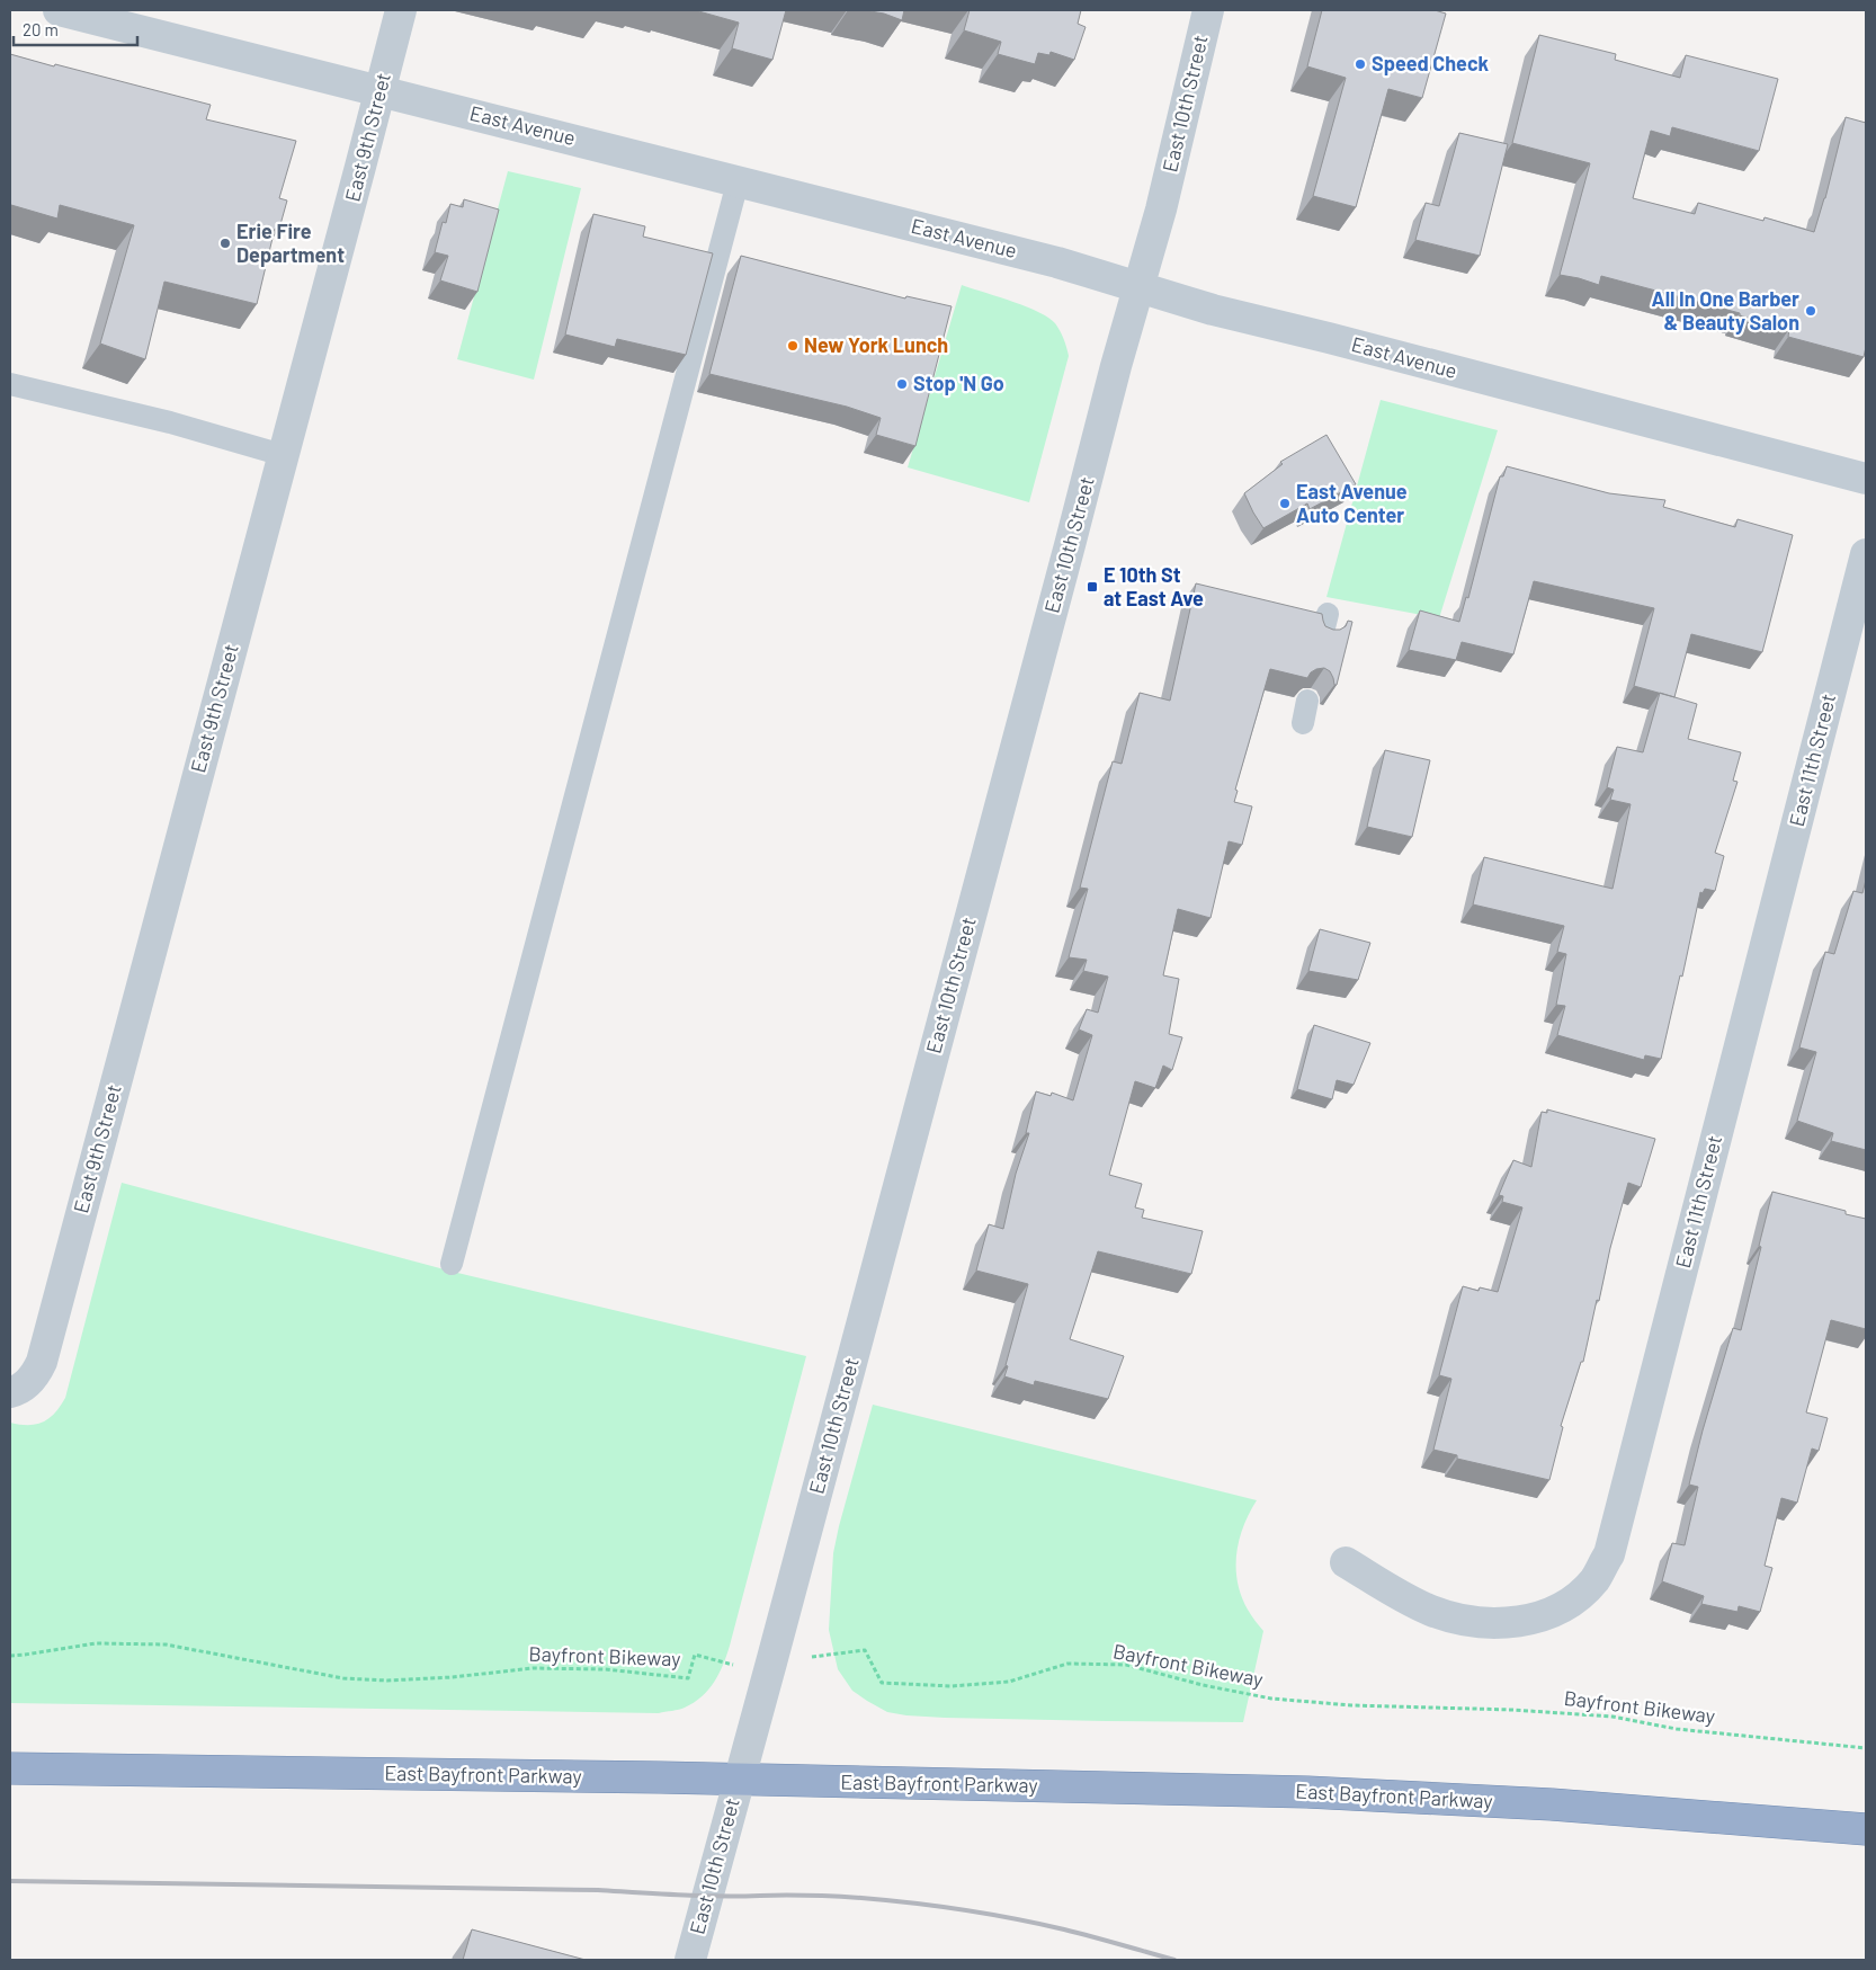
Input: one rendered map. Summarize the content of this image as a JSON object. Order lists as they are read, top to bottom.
{
  "streets": {
    "highway": ["East Bayfront Parkway"],
    "street": [
      "East 10th Street",
      "East Avenue",
      "East 9th Street",
      "East 11th Street"
    ],
    "path": ["Bayfront Bikeway"]
  },
  "crossings": [
    ["East 10th Street", "East Avenue"],
    ["East 10th Street", "Bayfront Bikeway"],
    ["East 10th Street", "East Bayfront Parkway"],
    ["East Avenue", "East 9th Street"]
  ],
  "places": {
    "other": [
      "Speed Check",
      "Erie Fire Department",
      "All In One Barber & Beauty Salon",
      "New York Lunch",
      "Stop 'N Go",
      "East Avenue Auto Center"
    ],
    "transit": ["E 10th St at East Ave"]
  },
  "scale_bar": "20 m"
}
